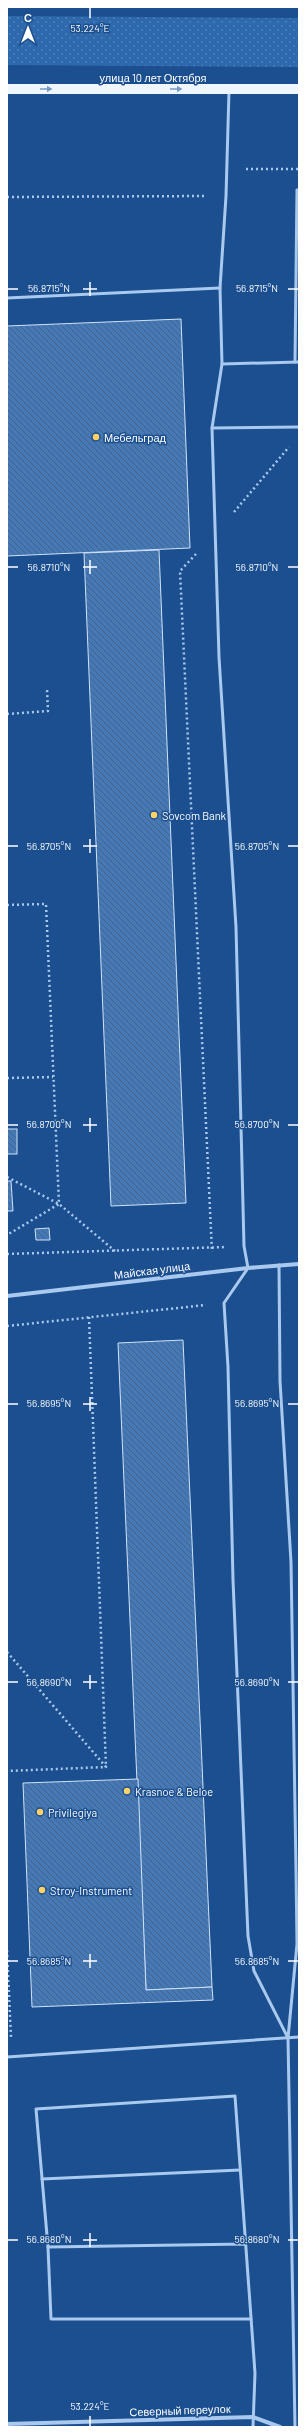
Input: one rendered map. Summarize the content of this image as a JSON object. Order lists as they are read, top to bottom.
{
  "streets": {
    "main road": ["улица 10 лет Октября"],
    "street": ["Майская улица", "Северный переулок"]
  },
  "one_way": ["улица 10 лет Октября"],
  "places": [
    "Мебельград",
    "Sovcom Bank",
    "Krasnoe & Beloe",
    "Privilegiya",
    "Stroy-Instrument"
  ],
  "north": "top",
  "coordinates": [
    "53.224°E",
    "56.8715°N",
    "56.8710°N",
    "56.8705°N",
    "56.8700°N",
    "56.8695°N",
    "56.8690°N",
    "56.8685°N",
    "56.8680°N"
  ]
}
